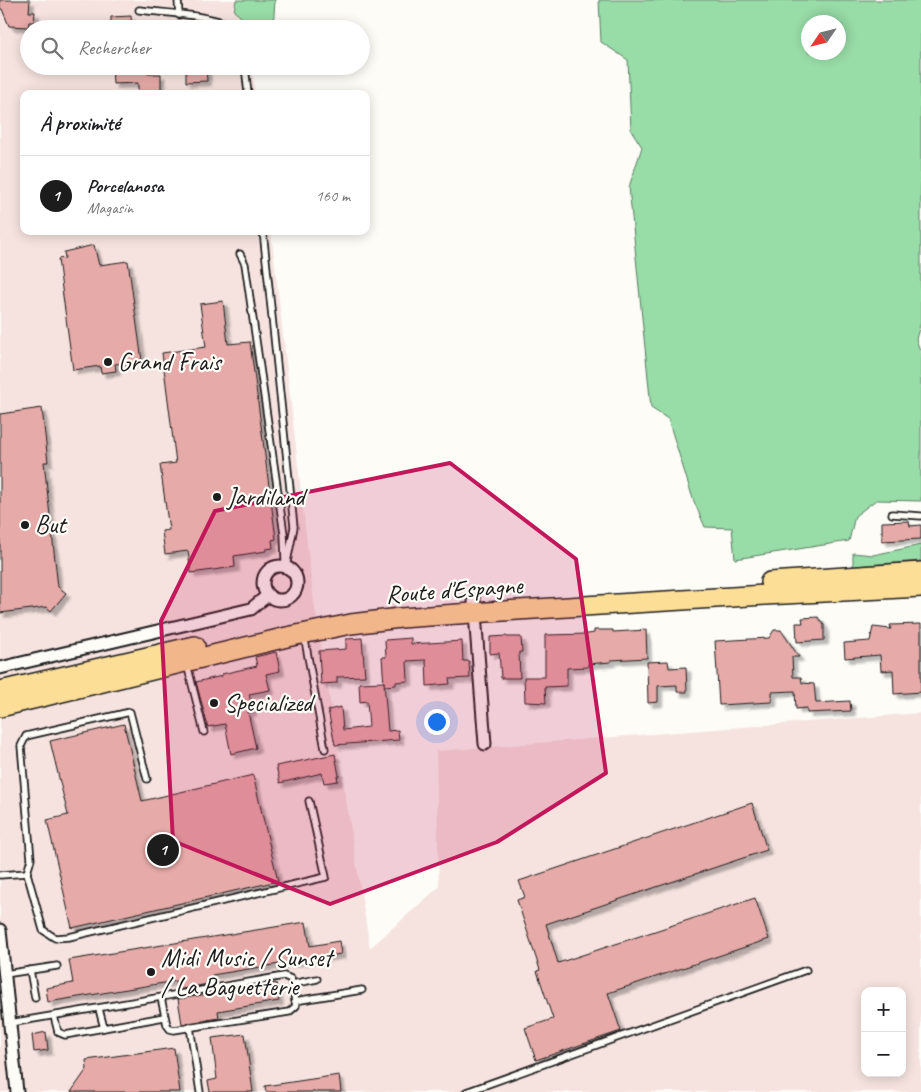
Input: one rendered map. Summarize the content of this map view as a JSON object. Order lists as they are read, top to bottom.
{
  "streets": {
    "main road": ["Route d'Espagne"]
  },
  "places": [
    "Grand Frais",
    "Jardiland",
    "But",
    "Specialized",
    "Midi Music / Sunset / La Baguetterie"
  ],
  "north": "bottom left",
  "page": {
    "search": "Rechercher",
    "heading": "À proximité",
    "list": [
      {
        "mark": "1",
        "name": "Porcelanosa",
        "note": "Magasin",
        "value": "160 m"
      }
    ],
    "pins": "1",
    "map_buttons": ["+", "−"]
  }
}
